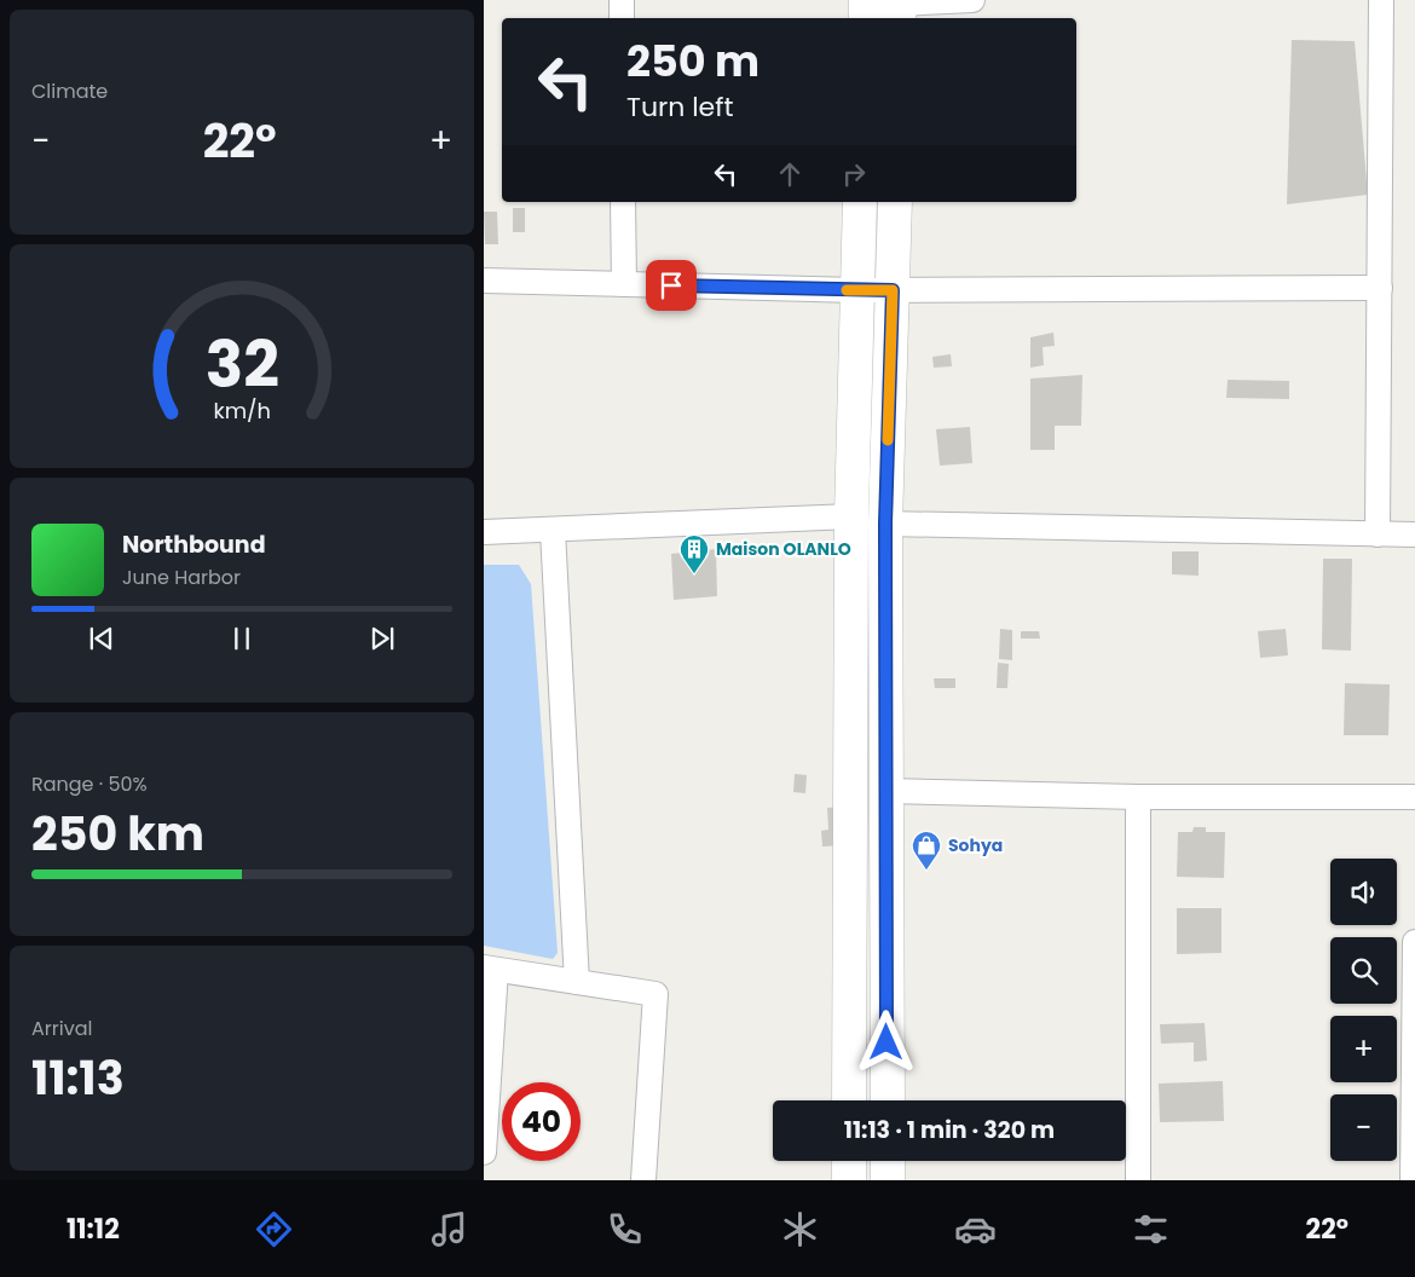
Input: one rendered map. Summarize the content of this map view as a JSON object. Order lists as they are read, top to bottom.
{
  "places": {
    "building": ["Maison OLANLO"],
    "shop": ["Sohya"]
  },
  "page": {
    "tile": [
      "Climate",
      ["Range · 50%", "250 km"],
      ["Arrival", "11:13"]
    ],
    "turn": ["250 m", "Turn left"],
    "heat": ["−", "22°", "+"],
    "song": ["Northbound", "June Harbor"],
    "map_buttons": ["+", "−"],
    "limit": "40",
    "trip": "11:13 · 1 min · 320 m",
    "tabs": ["11:12", "22°"],
    "gauge": ["32", "km/h"]
  }
}
